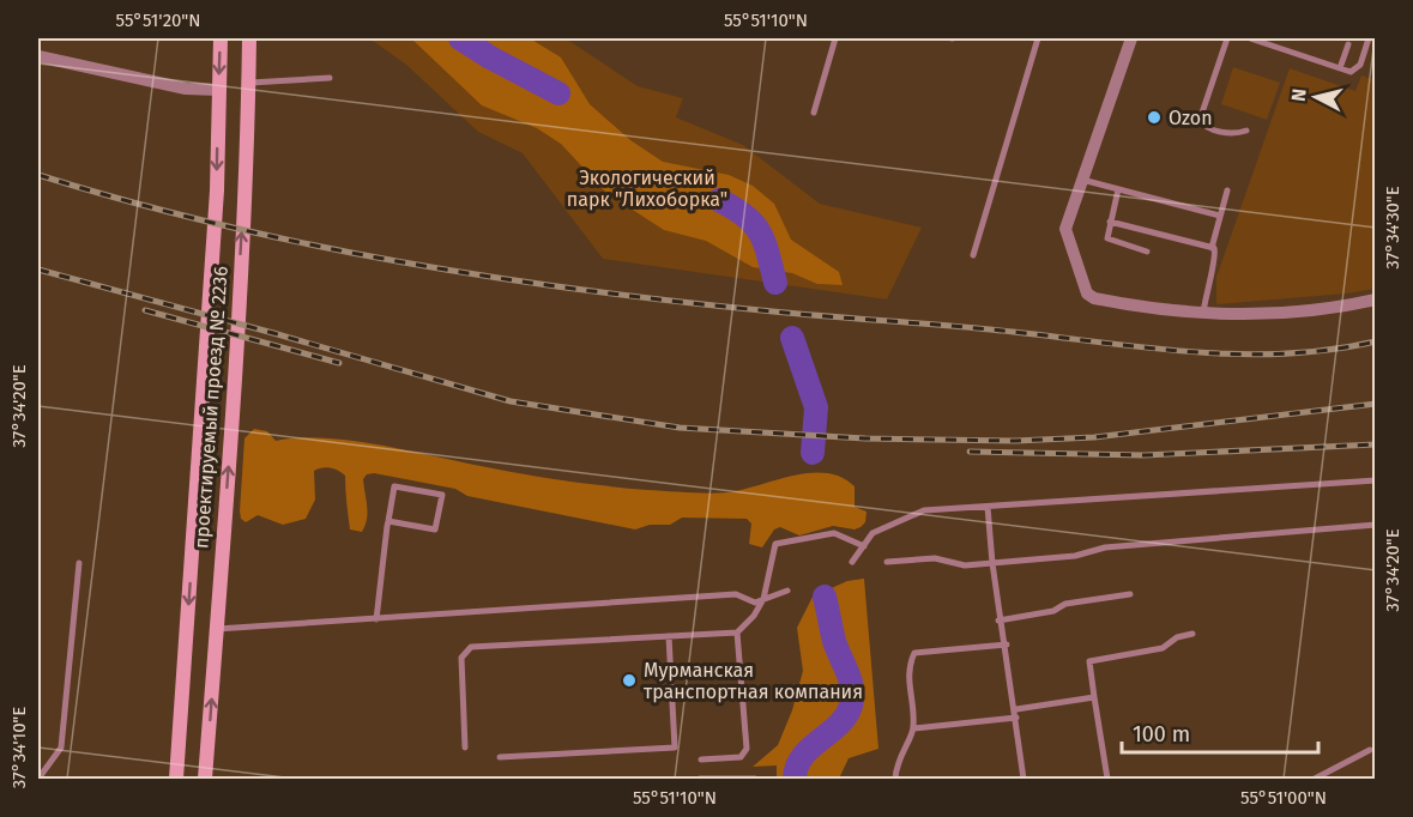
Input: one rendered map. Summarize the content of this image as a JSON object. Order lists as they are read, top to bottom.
{
  "streets": {
    "main road": ["проектируемый проезд № 2236"]
  },
  "parks": ["Экологический парк \"Лихоборка\""],
  "places": ["Ozon", "Мурманская транспортная компания"],
  "scale_bar": "100 m",
  "north": "left",
  "coordinates": [
    "55°51'20\"N",
    "55°51'10\"N",
    "37°34'30\"E",
    "37°34'20\"E",
    "37°34'10\"E",
    "55°51'00\"N"
  ]
}
